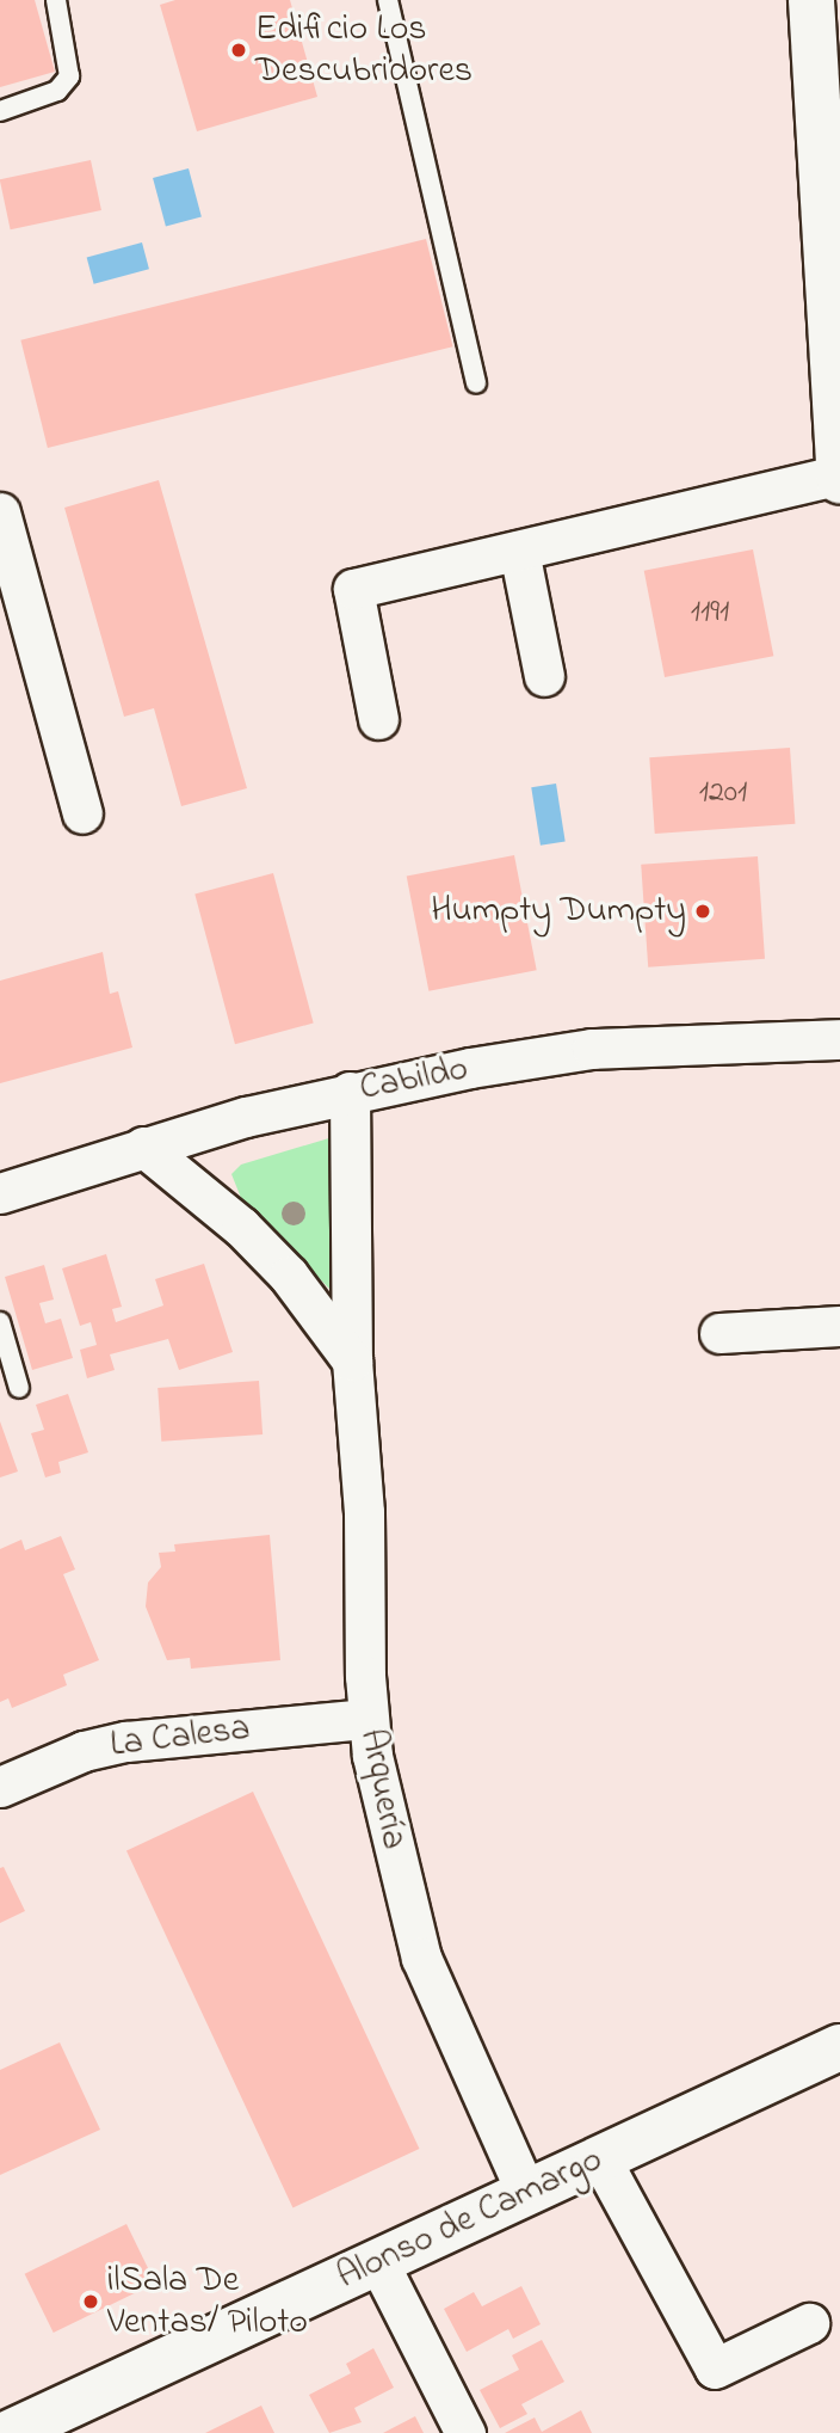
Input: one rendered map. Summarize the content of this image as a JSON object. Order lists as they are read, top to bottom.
{
  "streets": {
    "street": [
      "Cabildo",
      "La Calesa",
      "Arquería",
      "Alonso de Camargo"
    ]
  },
  "crossings": [
    ["Cabildo", "Arquería"],
    ["La Calesa", "Arquería"],
    ["Arquería", "Alonso de Camargo"]
  ],
  "places": ["Edificio Los Descubridores", "Humpty Dumpty", "ilSala De Ventas/ Piloto"],
  "house_numbers": ["1191", "1201"]
}
